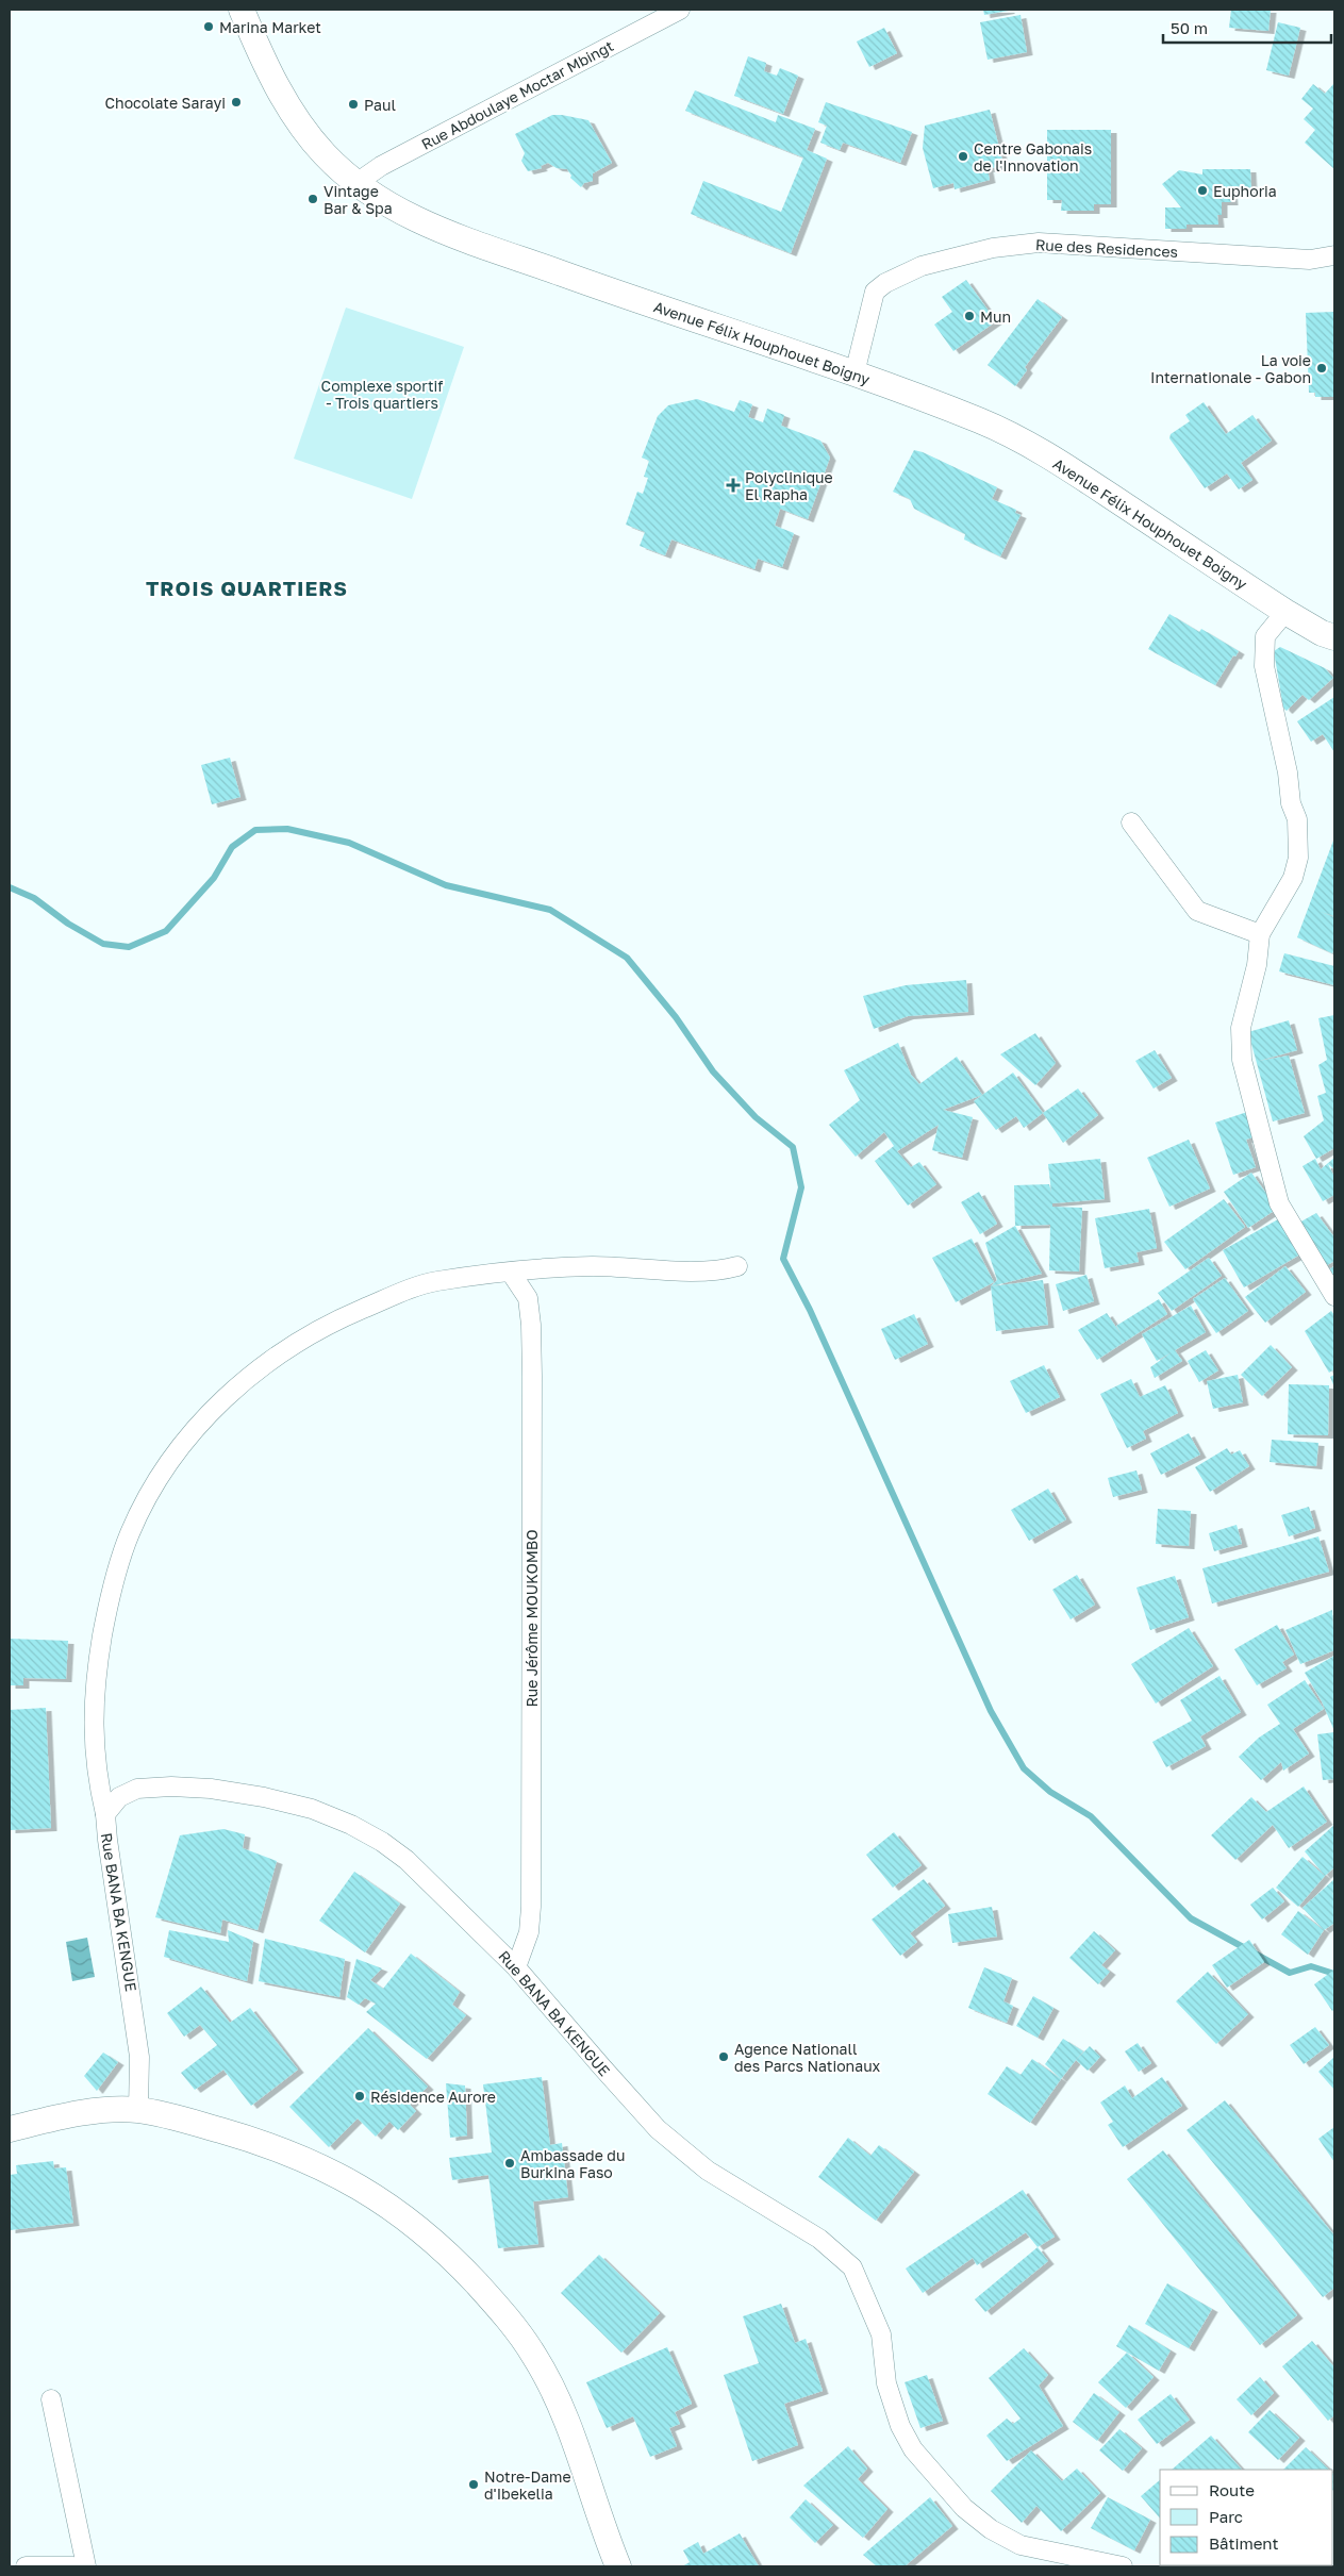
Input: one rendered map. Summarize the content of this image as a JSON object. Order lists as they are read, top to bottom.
{
  "streets": {
    "main road": ["Avenue Félix Houphouet Boigny"],
    "street": [
      "Rue Abdoulaye Moctar Mbingt",
      "Rue des Residences",
      "Rue Jérôme MOUKOMBO",
      "Rue BANA BA KENGUE"
    ]
  },
  "crossings": [
    ["Rue Abdoulaye Moctar Mbingt", "Avenue Félix Houphouet Boigny"],
    ["Rue des Residences", "Avenue Félix Houphouet Boigny"],
    ["Rue Jérôme MOUKOMBO", "Rue BANA BA KENGUE"]
  ],
  "districts": ["TROIS QUARTIERS"],
  "parks": ["Complexe sportif - Trois quartiers"],
  "places": {
    "other": [
      "Marina Market",
      "Chocolate Sarayi",
      "Paul",
      "Centre Gabonais de l'Innovation",
      "Euphoria",
      "Vintage Bar & Spa",
      "Mun",
      "La voie Internationale - Gabon",
      "Agence Nationall des Parcs Nationaux",
      "Résidence Aurore",
      "Ambassade du Burkina Faso",
      "Notre-Dame d'Ibekelia"
    ],
    "health": ["Polyclinique El Rapha"]
  },
  "legend": ["Route", "Parc", "Bâtiment"],
  "scale_bar": "50 m"
}
